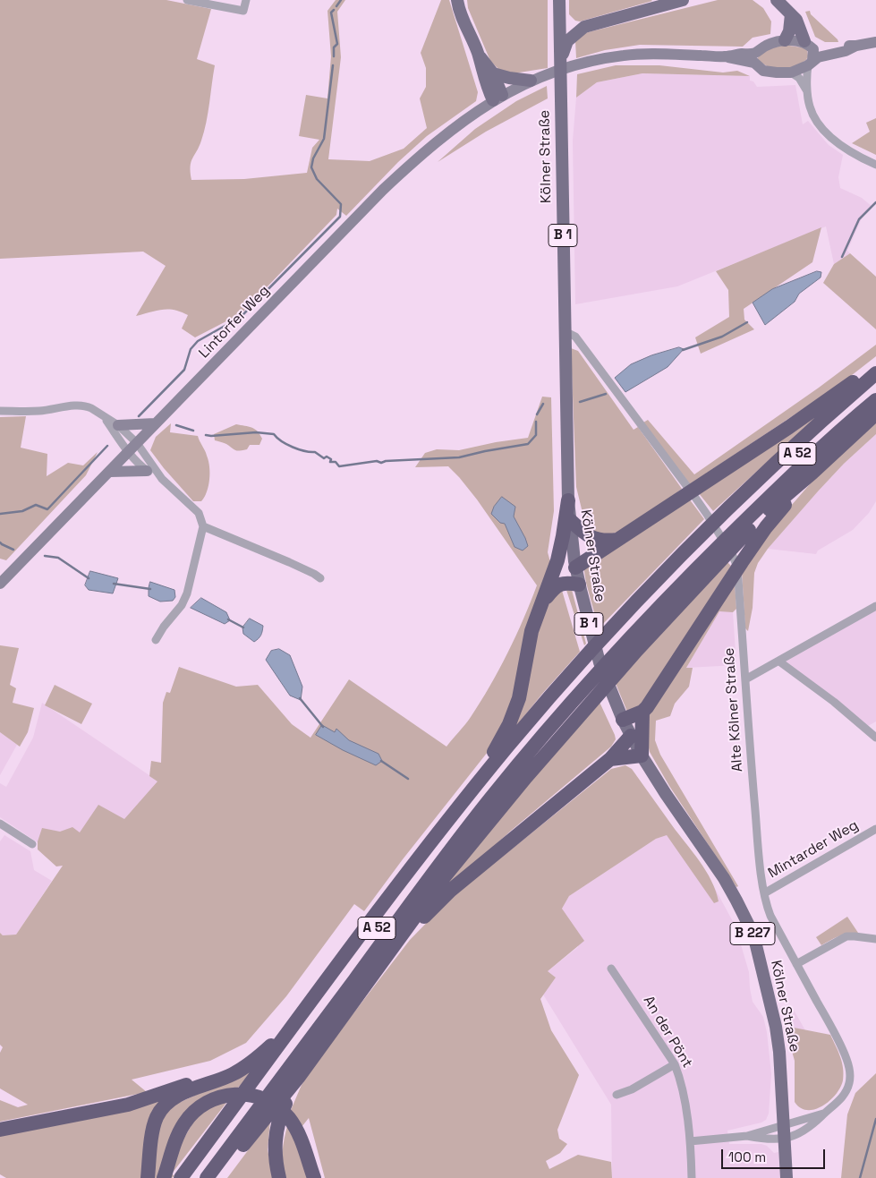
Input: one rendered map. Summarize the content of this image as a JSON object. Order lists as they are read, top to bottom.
{
  "streets": {
    "highway": ["A 52"],
    "main road": [
      "Kölner Straße",
      "B 1",
      "Lintorfer Weg",
      "B 227"
    ],
    "street": ["Alte Kölner Straße", "Mintarder Weg", "An der Pönt"]
  },
  "crossings": [
    ["Kölner Straße", "Alte Kölner Straße"],
    ["Alte Kölner Straße", "Mintarder Weg"]
  ],
  "scale_bar": "100 m"
}
